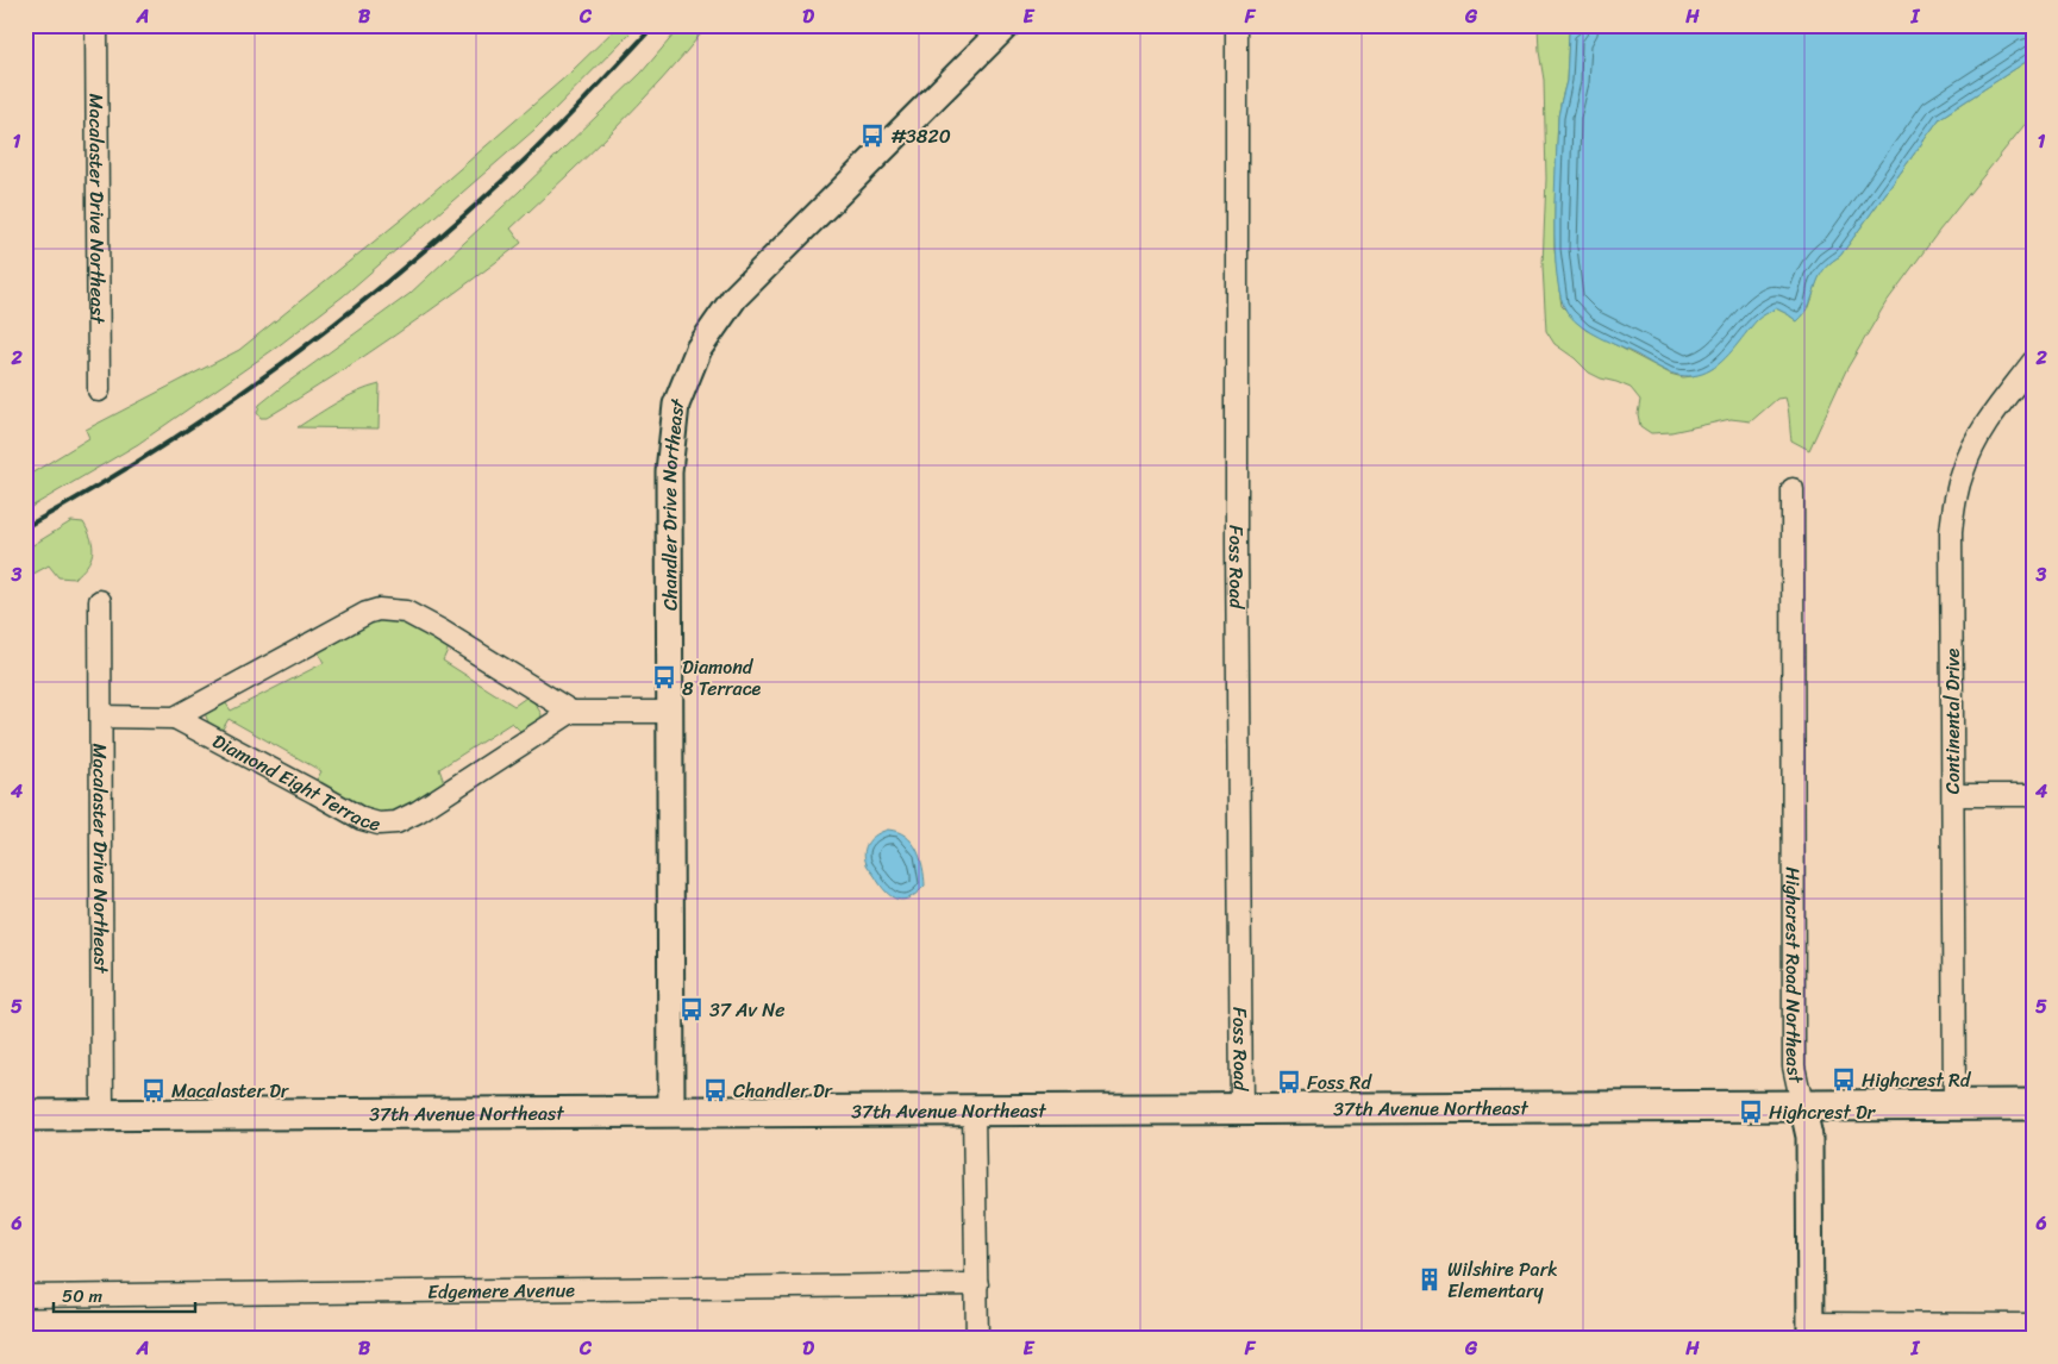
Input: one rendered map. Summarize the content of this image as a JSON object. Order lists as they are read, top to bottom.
{
  "streets": {
    "main road": ["37th Avenue Northeast"],
    "street": [
      "Macalaster Drive Northeast",
      "Chandler Drive Northeast",
      "Foss Road",
      "Continental Drive",
      "Diamond Eight Terrace",
      "Highcrest Road Northeast",
      "Edgemere Avenue"
    ]
  },
  "crossings": [
    ["Macalaster Drive Northeast", "Diamond Eight Terrace"],
    ["Macalaster Drive Northeast", "37th Avenue Northeast"],
    ["Chandler Drive Northeast", "37th Avenue Northeast"],
    ["Foss Road", "37th Avenue Northeast"],
    ["Continental Drive", "37th Avenue Northeast"],
    ["Highcrest Road Northeast", "37th Avenue Northeast"]
  ],
  "places": {
    "bus stop": [
      "#3820",
      "Diamond 8 Terrace",
      "37 Av Ne",
      "Highcrest Rd",
      "Foss Rd",
      "Macalaster Dr",
      "Chandler Dr",
      "Highcrest Dr"
    ],
    "building": ["Wilshire Park Elementary"]
  },
  "scale_bar": "50 m",
  "grid": {
    "columns": [
      "A",
      "B",
      "C",
      "D",
      "E",
      "F",
      "G",
      "H",
      "I"
    ],
    "rows": [
      "1",
      "2",
      "3",
      "4",
      "5",
      "6"
    ]
  }
}
